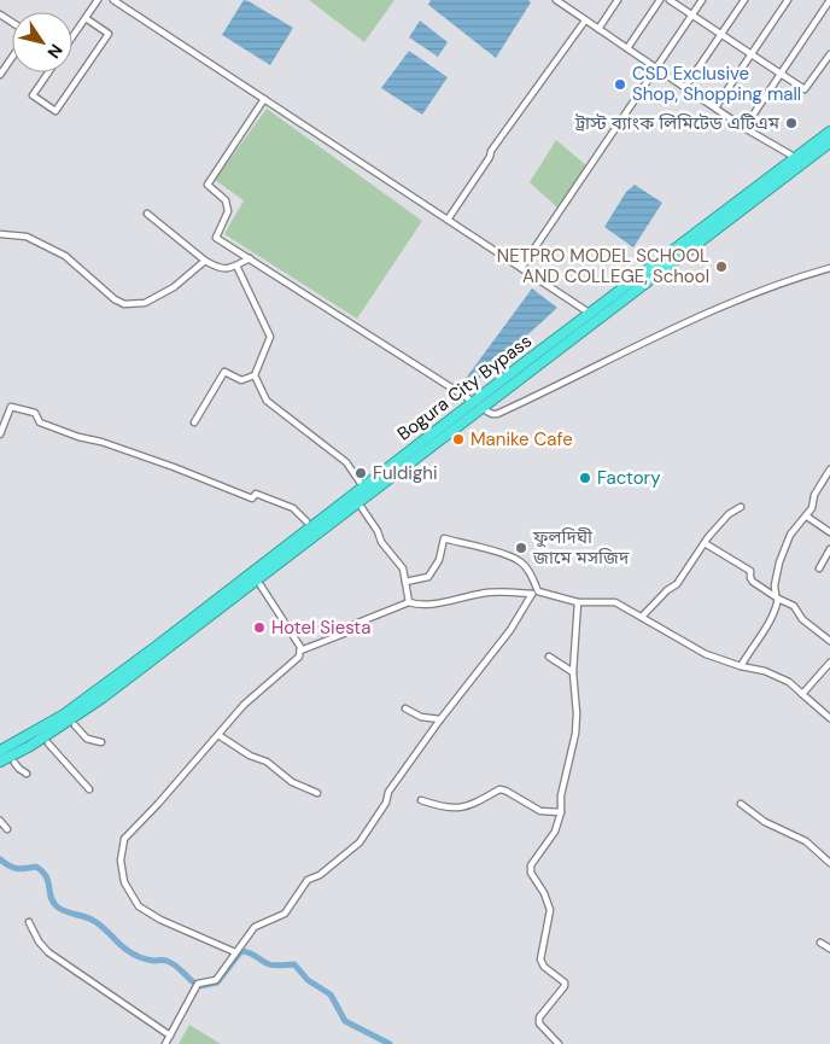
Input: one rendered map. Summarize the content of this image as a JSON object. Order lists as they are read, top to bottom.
{
  "streets": {
    "highway": ["Bogura City Bypass"]
  },
  "places": [
    "CSD Exclusive Shop, Shopping mall",
    "ট্রাস্ট ব্যাংক লিমিটেড এটিএম",
    "NETPRO MODEL SCHOOL AND COLLEGE, School",
    "Manike Cafe",
    "Fuldighi",
    "Factory",
    "ফুলদিঘী জামে মসজিদ",
    "Hotel Siesta"
  ],
  "north": "bottom right"
}
